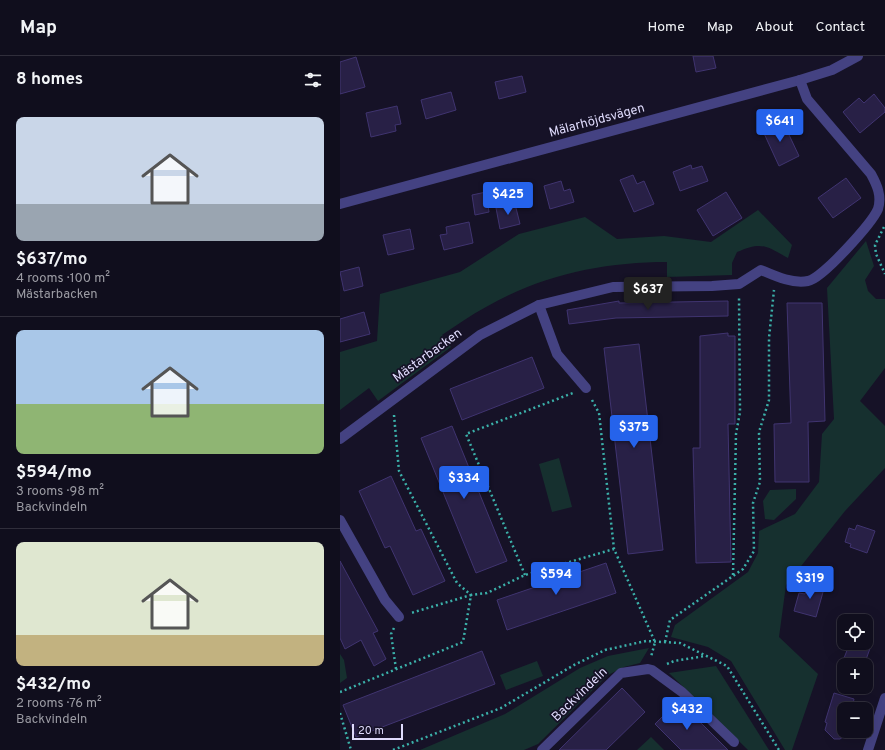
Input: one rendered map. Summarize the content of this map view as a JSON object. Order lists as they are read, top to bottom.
{
  "streets": {
    "street": ["Mälarhöjdsvägen", "Mästarbacken", "Backvindeln"]
  },
  "crossings": [
    ["Mälarhöjdsvägen", "Mästarbacken"]
  ],
  "scale_bar": "20 m",
  "page": {
    "header": "Map",
    "nav": [
      "Home",
      "Map",
      "About",
      "Contact"
    ],
    "heading": "8 homes",
    "list": [
      {
        "name": "$637/mo",
        "note": "4 rooms · 100 m² · Mästarbacken"
      },
      {
        "name": "$594/mo",
        "note": "3 rooms · 98 m² · Backvindeln"
      },
      {
        "name": "$432/mo",
        "note": "2 rooms · 76 m² · Backvindeln"
      }
    ],
    "price": [
      "$641",
      "$425",
      "$637",
      "$375",
      "$334",
      "$594",
      "$319",
      "$432"
    ],
    "map_buttons": ["+", "−"],
    "scale": "20 m"
  }
}
